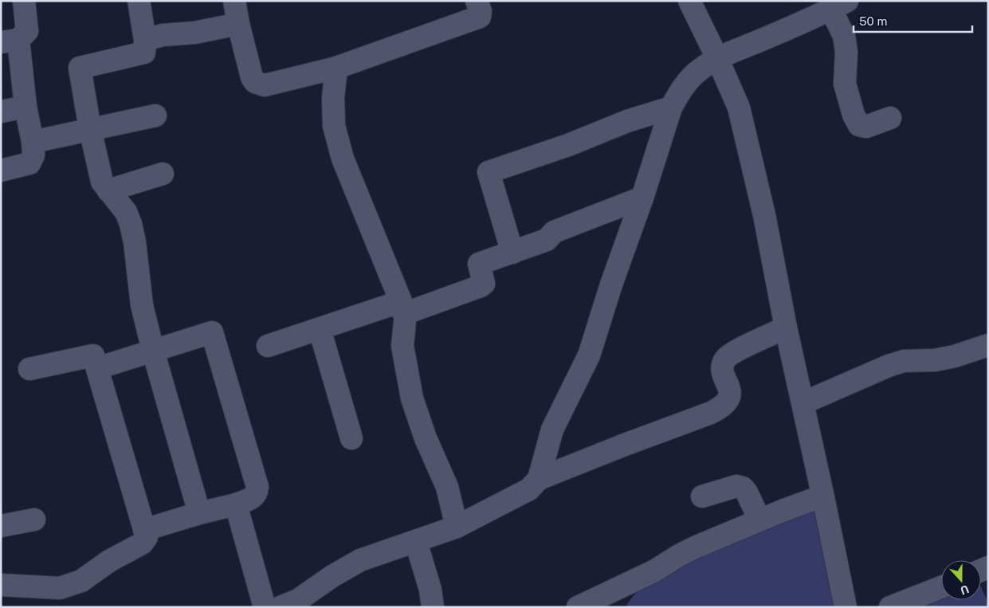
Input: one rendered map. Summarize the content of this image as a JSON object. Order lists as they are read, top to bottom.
{
  "scale_bar": "50 m",
  "north": "bottom"
}
